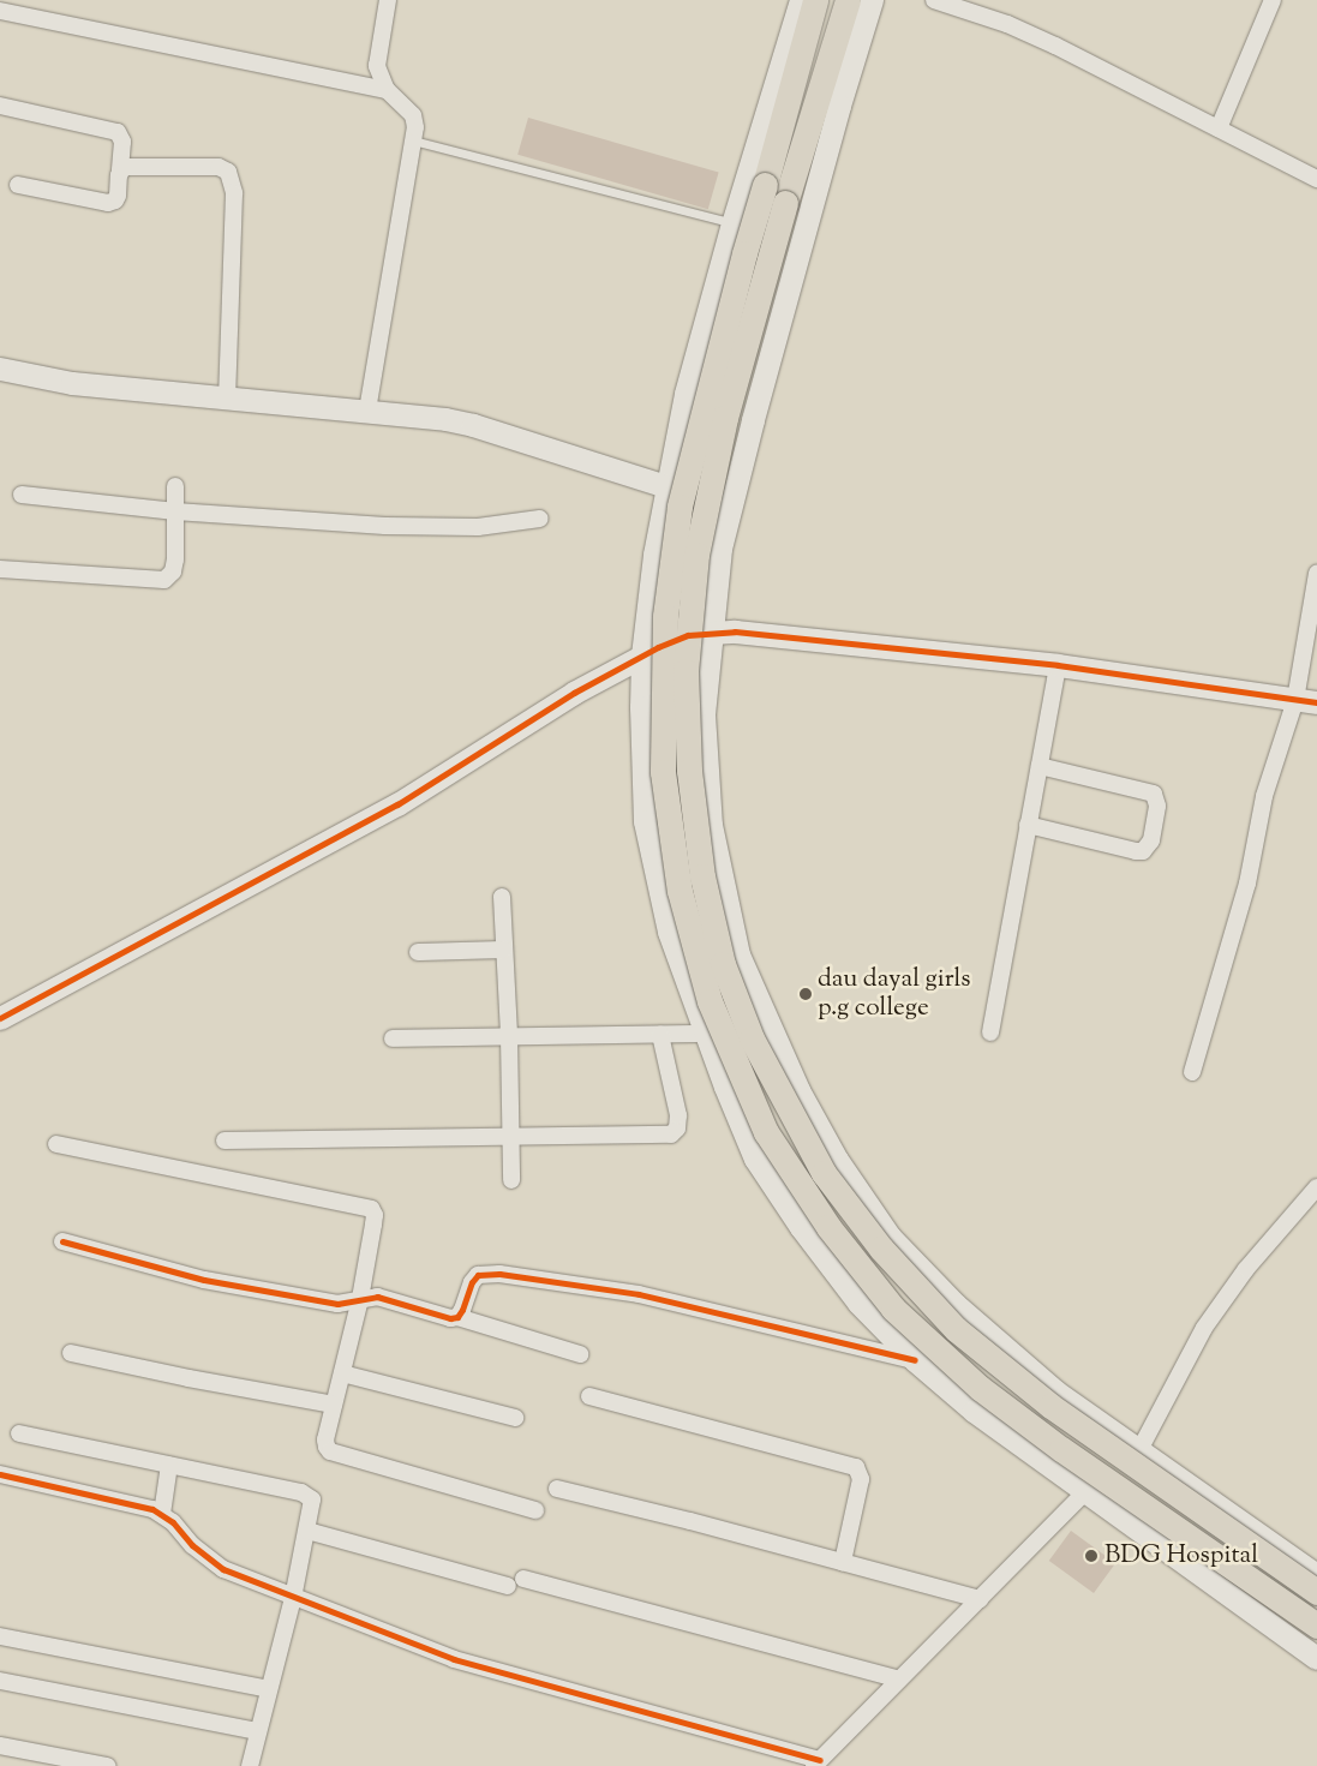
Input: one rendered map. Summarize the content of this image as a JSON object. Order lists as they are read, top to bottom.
{
  "places": ["dau dayal girls p.g college", "BDG Hospital"]
}
